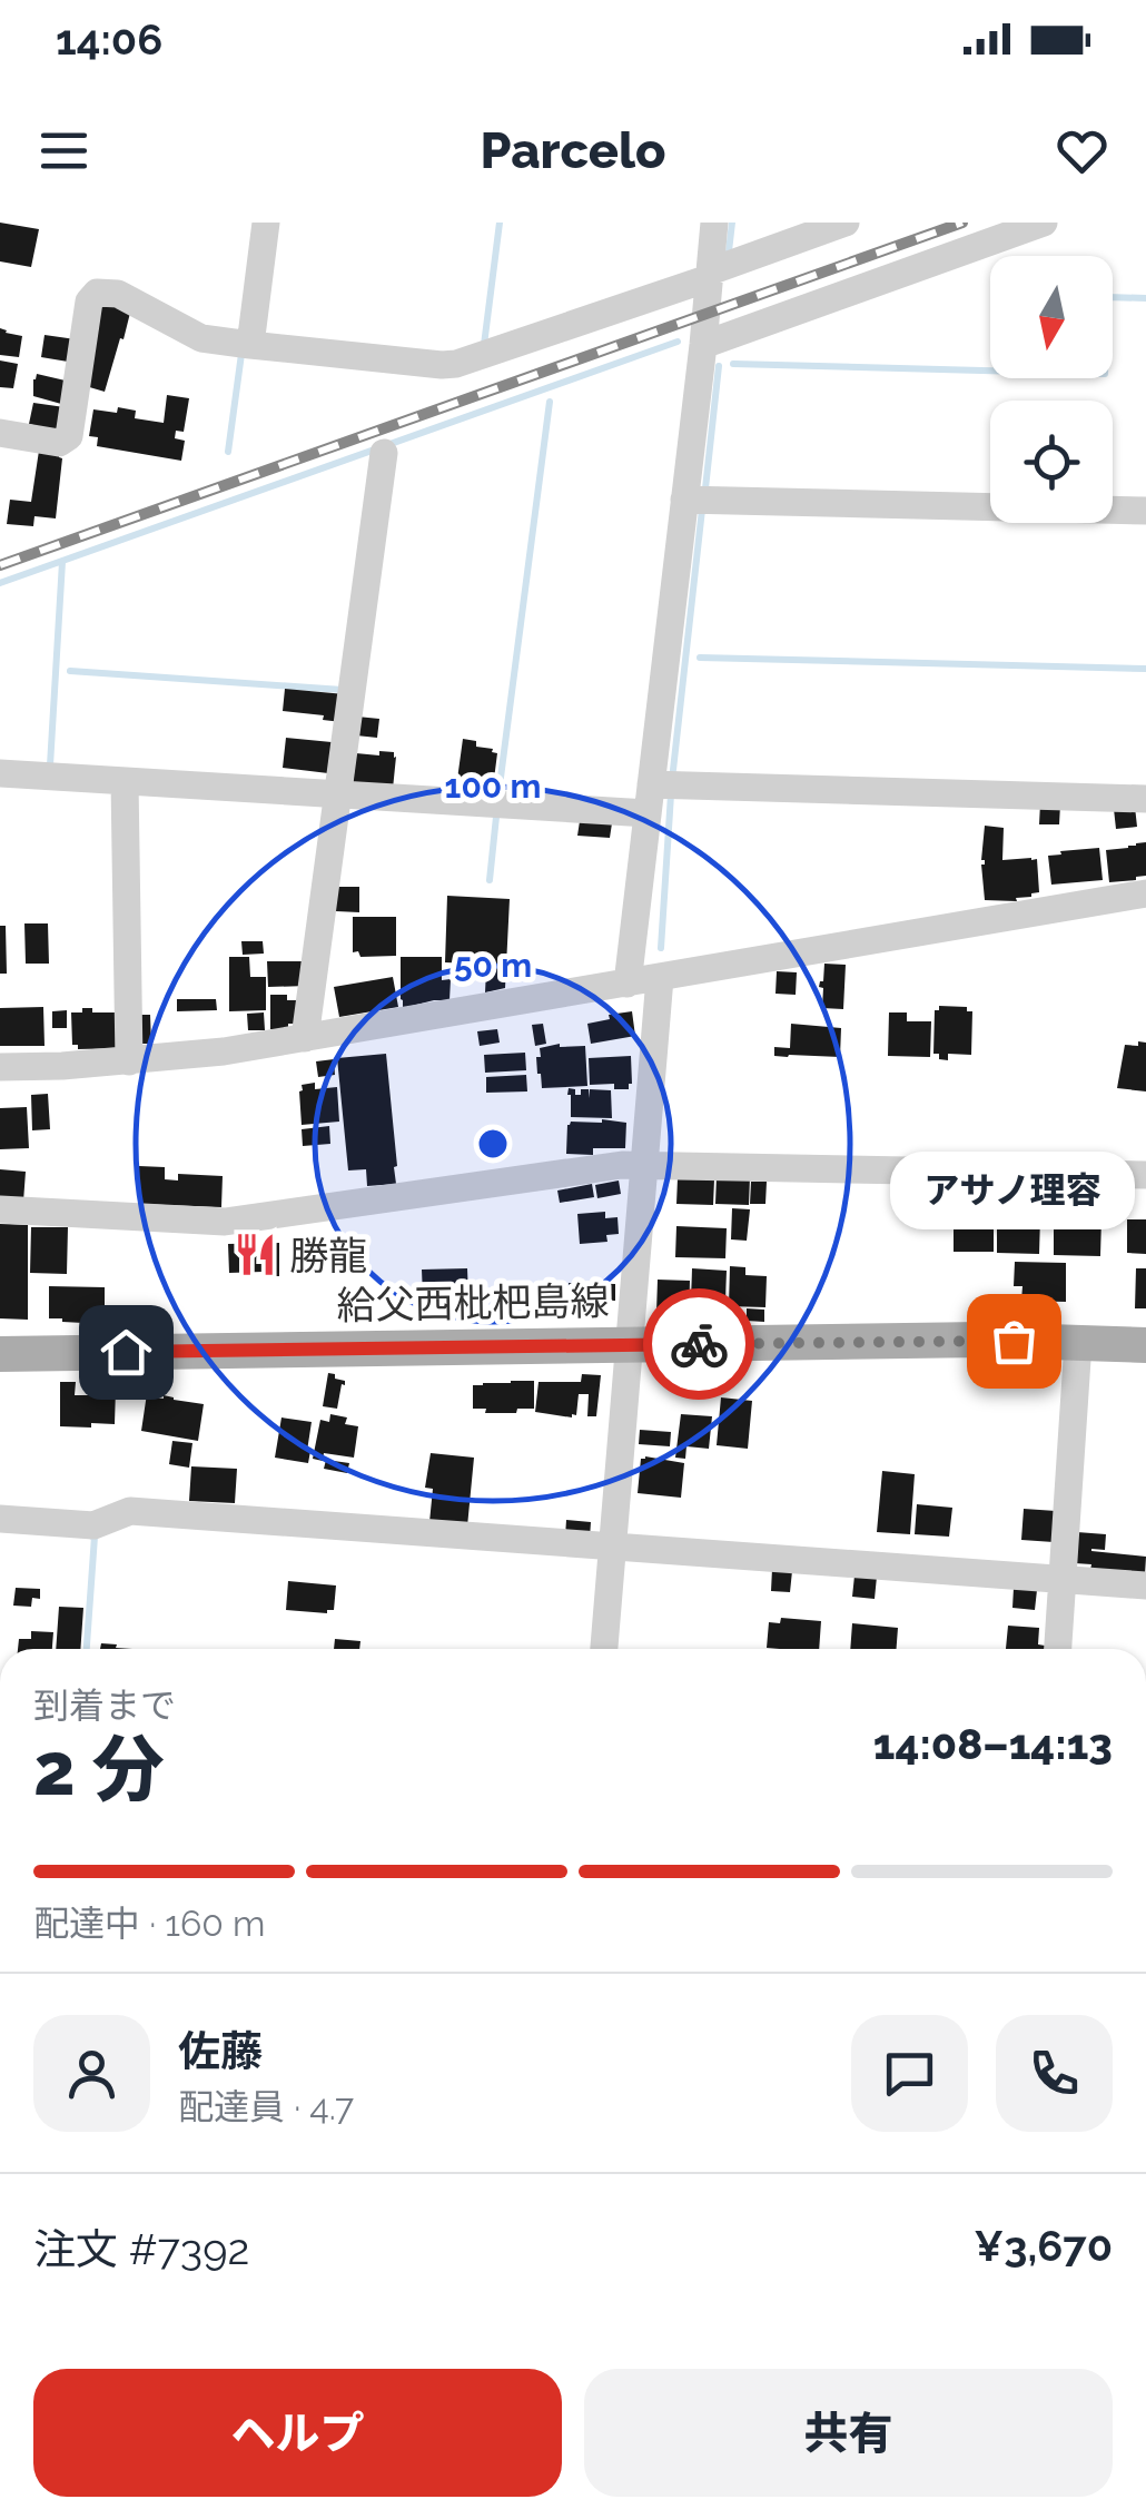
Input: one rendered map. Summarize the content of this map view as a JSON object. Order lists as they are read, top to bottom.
{
  "streets": {
    "main road": ["給父西枇杷島線"]
  },
  "places": {
    "restaurant": ["勝龍"],
    "other": ["アサノ理容"]
  },
  "north": "bottom",
  "page": {
    "status": "14:06",
    "header": "Parcelo",
    "bubble": "アサノ理容",
    "heading": ["2 分", "到着まで", "14:08–14:13"],
    "panel": [
      "佐藤",
      "配達員 · 4.7",
      "注文 #7392",
      "¥3,670"
    ],
    "bar": "配達中 · 160 m",
    "buttons": ["ヘルプ", "共有"]
  },
  "rings": ["100 m", "50 m"]
}
